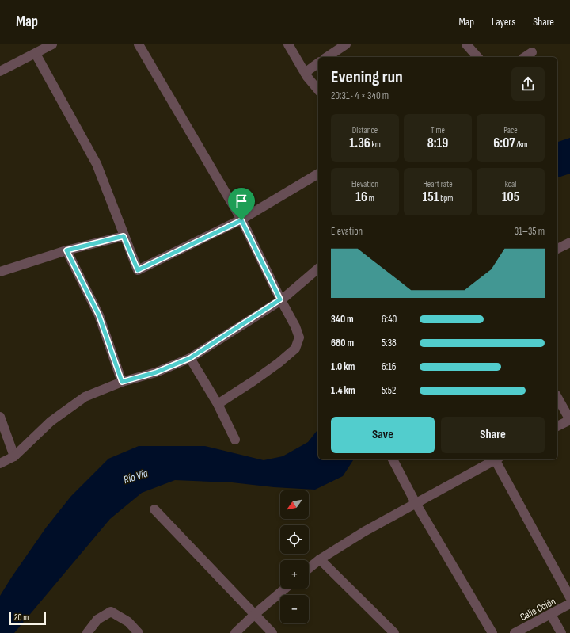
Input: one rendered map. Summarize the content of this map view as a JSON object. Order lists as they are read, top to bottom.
{
  "streets": {
    "street": ["Calle Colón"]
  },
  "water": ["Río Vía"],
  "scale_bar": "20 m",
  "north": "bottom left",
  "page": {
    "header": "Map",
    "nav": ["Map", "Layers", "Share"],
    "heading": ["Evening run", "20:31 · 4 × 340 m"],
    "stats": [
      ["Distance", "1.36 km"],
      ["Time", "8:19"],
      ["Pace", "6:07 /km"],
      ["Elevation", "16 m"],
      ["Heart rate", "151 bpm"],
      ["kcal", "105"]
    ],
    "chart": ["Elevation", "31–35 m"],
    "list": [
      {
        "name": "340 m",
        "note": "6:40"
      },
      {
        "name": "680 m",
        "note": "5:38"
      },
      {
        "name": "1.0 km",
        "note": "6:16"
      },
      {
        "name": "1.4 km",
        "note": "5:52"
      }
    ],
    "buttons": ["Save", "Share"],
    "map_buttons": ["+", "−"],
    "scale": "20 m"
  }
}
